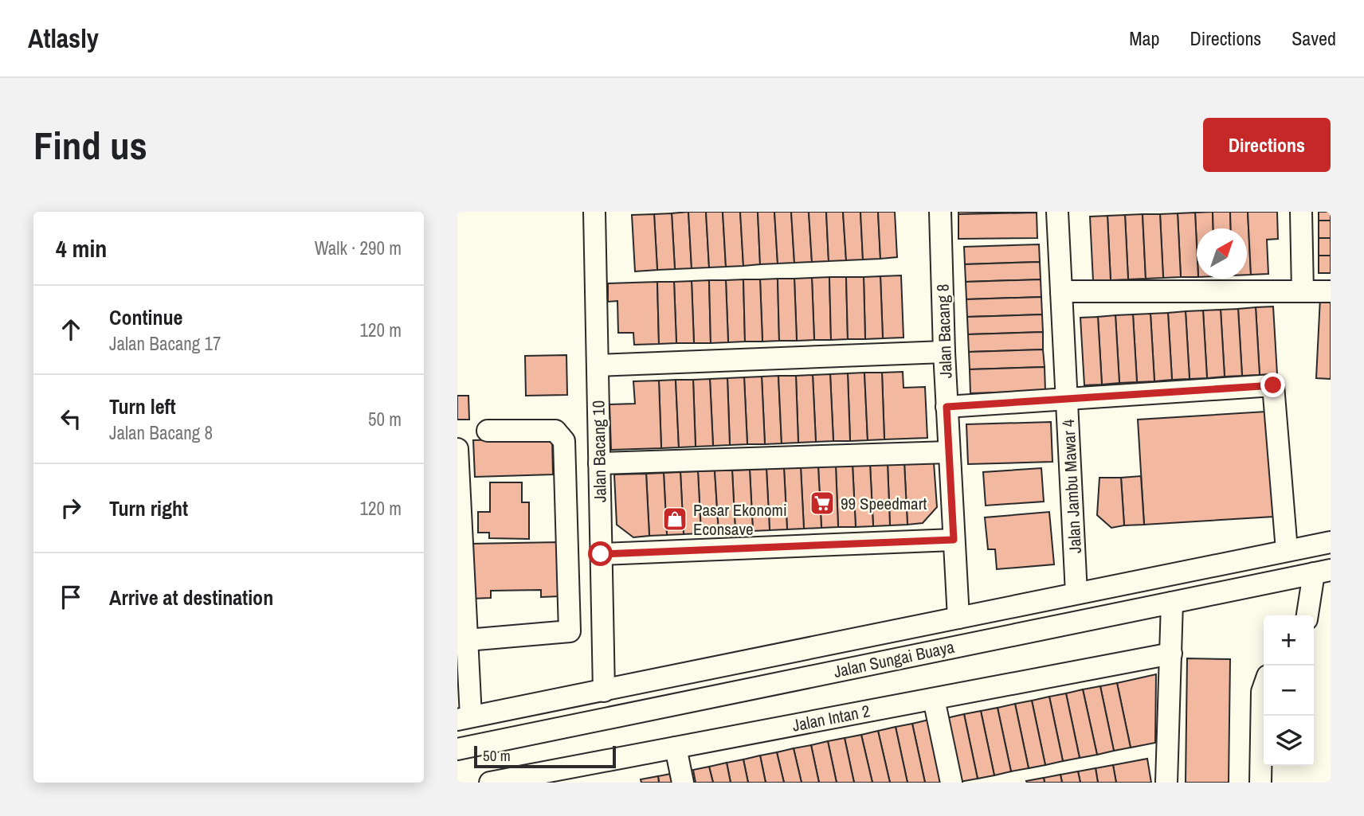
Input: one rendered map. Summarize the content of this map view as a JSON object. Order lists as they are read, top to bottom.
{
  "streets": {
    "street": [
      "Jalan Bacang 8",
      "Jalan Bacang 10",
      "Jalan Jambu Mawar 4",
      "Jalan Sungai Buaya",
      "Jalan Intan 2"
    ]
  },
  "crossings": [
    ["Jalan Bacang 8", "Jalan Sungai Buaya"],
    ["Jalan Bacang 10", "Jalan Sungai Buaya"],
    ["Jalan Jambu Mawar 4", "Jalan Sungai Buaya"]
  ],
  "places": {
    "supermarket": ["99 Speedmart"],
    "shop": ["Pasar Ekonomi Econsave"]
  },
  "scale_bar": "50 m",
  "north": "top right",
  "page": {
    "header": "Atlasly",
    "nav": ["Map", "Directions", "Saved"],
    "buttons": "Directions",
    "title": "Find us",
    "heading": ["4 min", "Walk · 290 m"],
    "list": [
      ["Continue", "Jalan Bacang 17", "120 m"],
      ["Turn left", "Jalan Bacang 8", "50 m"],
      ["Turn right", "120 m"],
      "Arrive at destination"
    ],
    "map_buttons": ["+", "−"],
    "scale": "50 m"
  }
}
